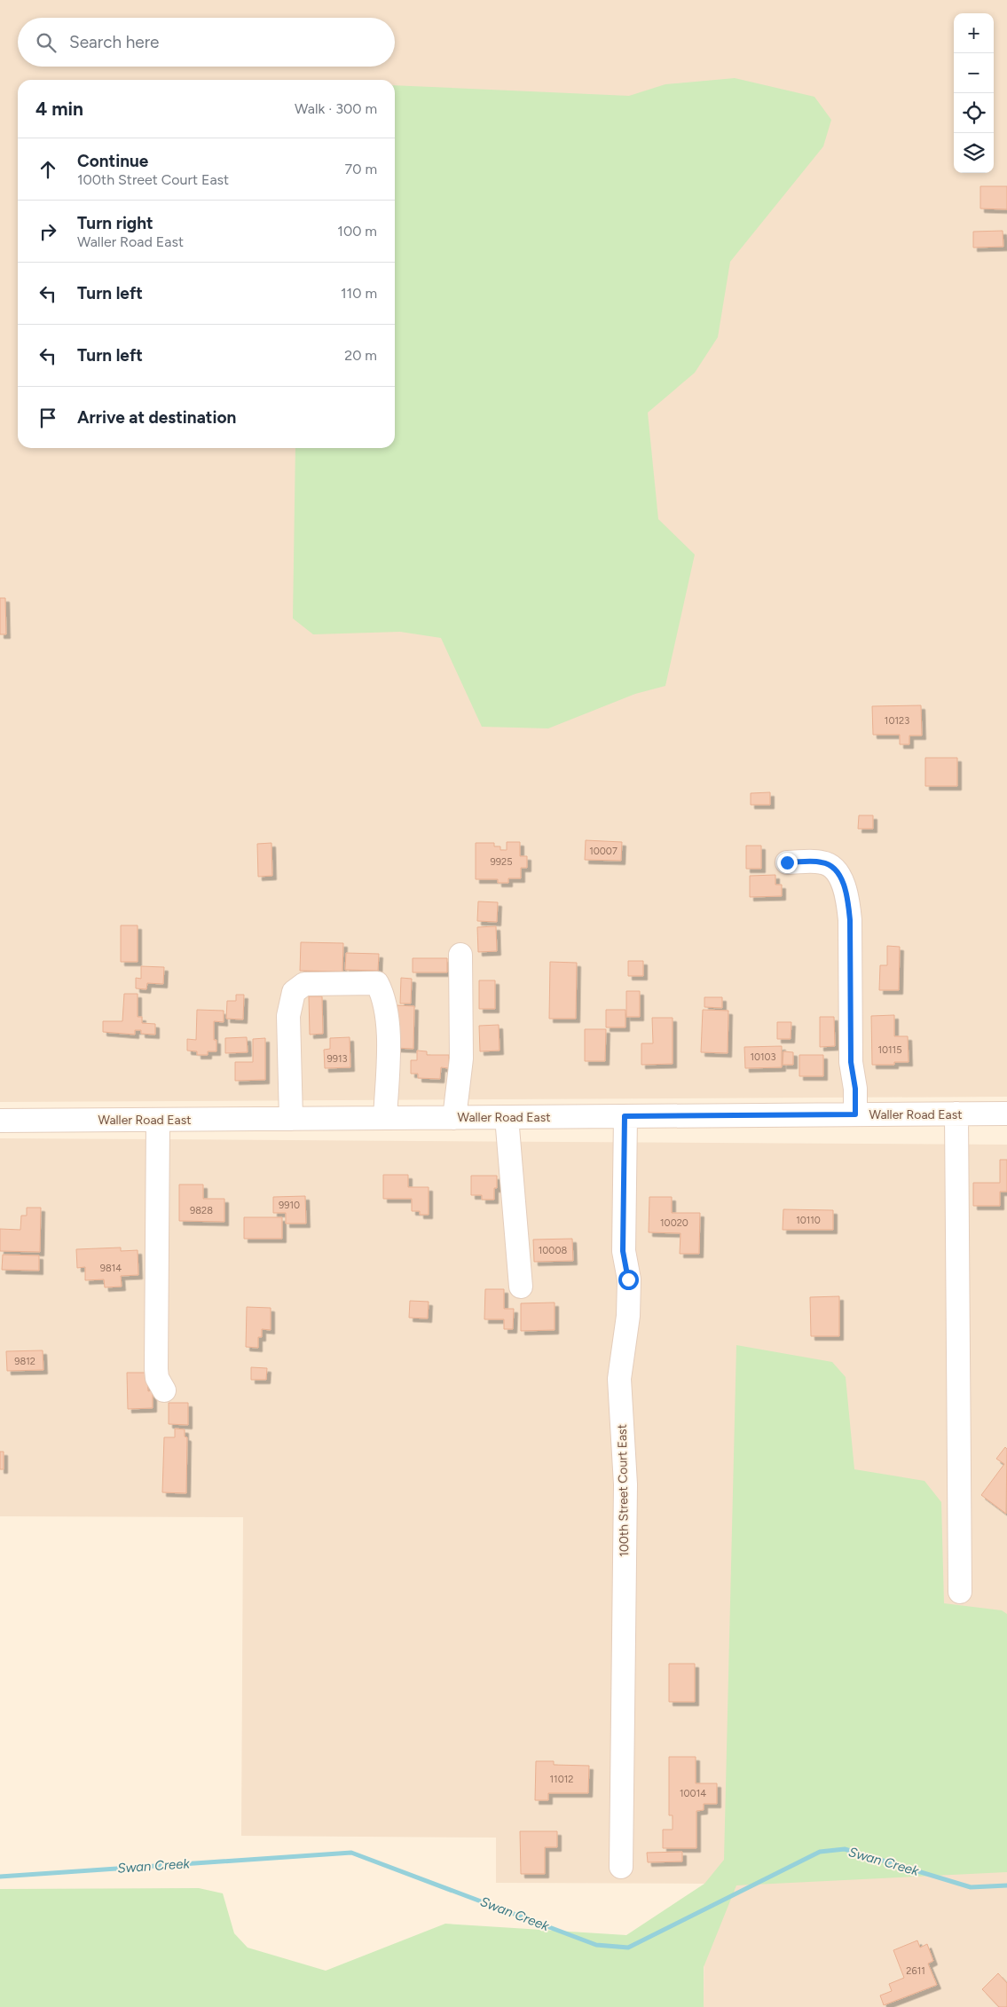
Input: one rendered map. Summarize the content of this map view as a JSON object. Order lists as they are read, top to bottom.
{
  "streets": {
    "street": ["Waller Road East", "100th Street Court East"]
  },
  "crossings": [
    ["Waller Road East", "100th Street Court East"]
  ],
  "water": ["Swan Creek"],
  "house_numbers": [
    "10123",
    "10007",
    "9925",
    "10115",
    "10103",
    "9913",
    "9910",
    "9828",
    "10110",
    "10020",
    "10008",
    "9814",
    "9812",
    "11012",
    "10014",
    "2611"
  ],
  "page": {
    "map_buttons": ["+", "−"],
    "search": "Search here",
    "heading": ["4 min", "Walk · 300 m"],
    "list": [
      ["Continue", "100th Street Court East", "70 m"],
      ["Turn right", "Waller Road East", "100 m"],
      ["Turn left", "110 m"],
      ["Turn left", "20 m"],
      "Arrive at destination"
    ]
  }
}
